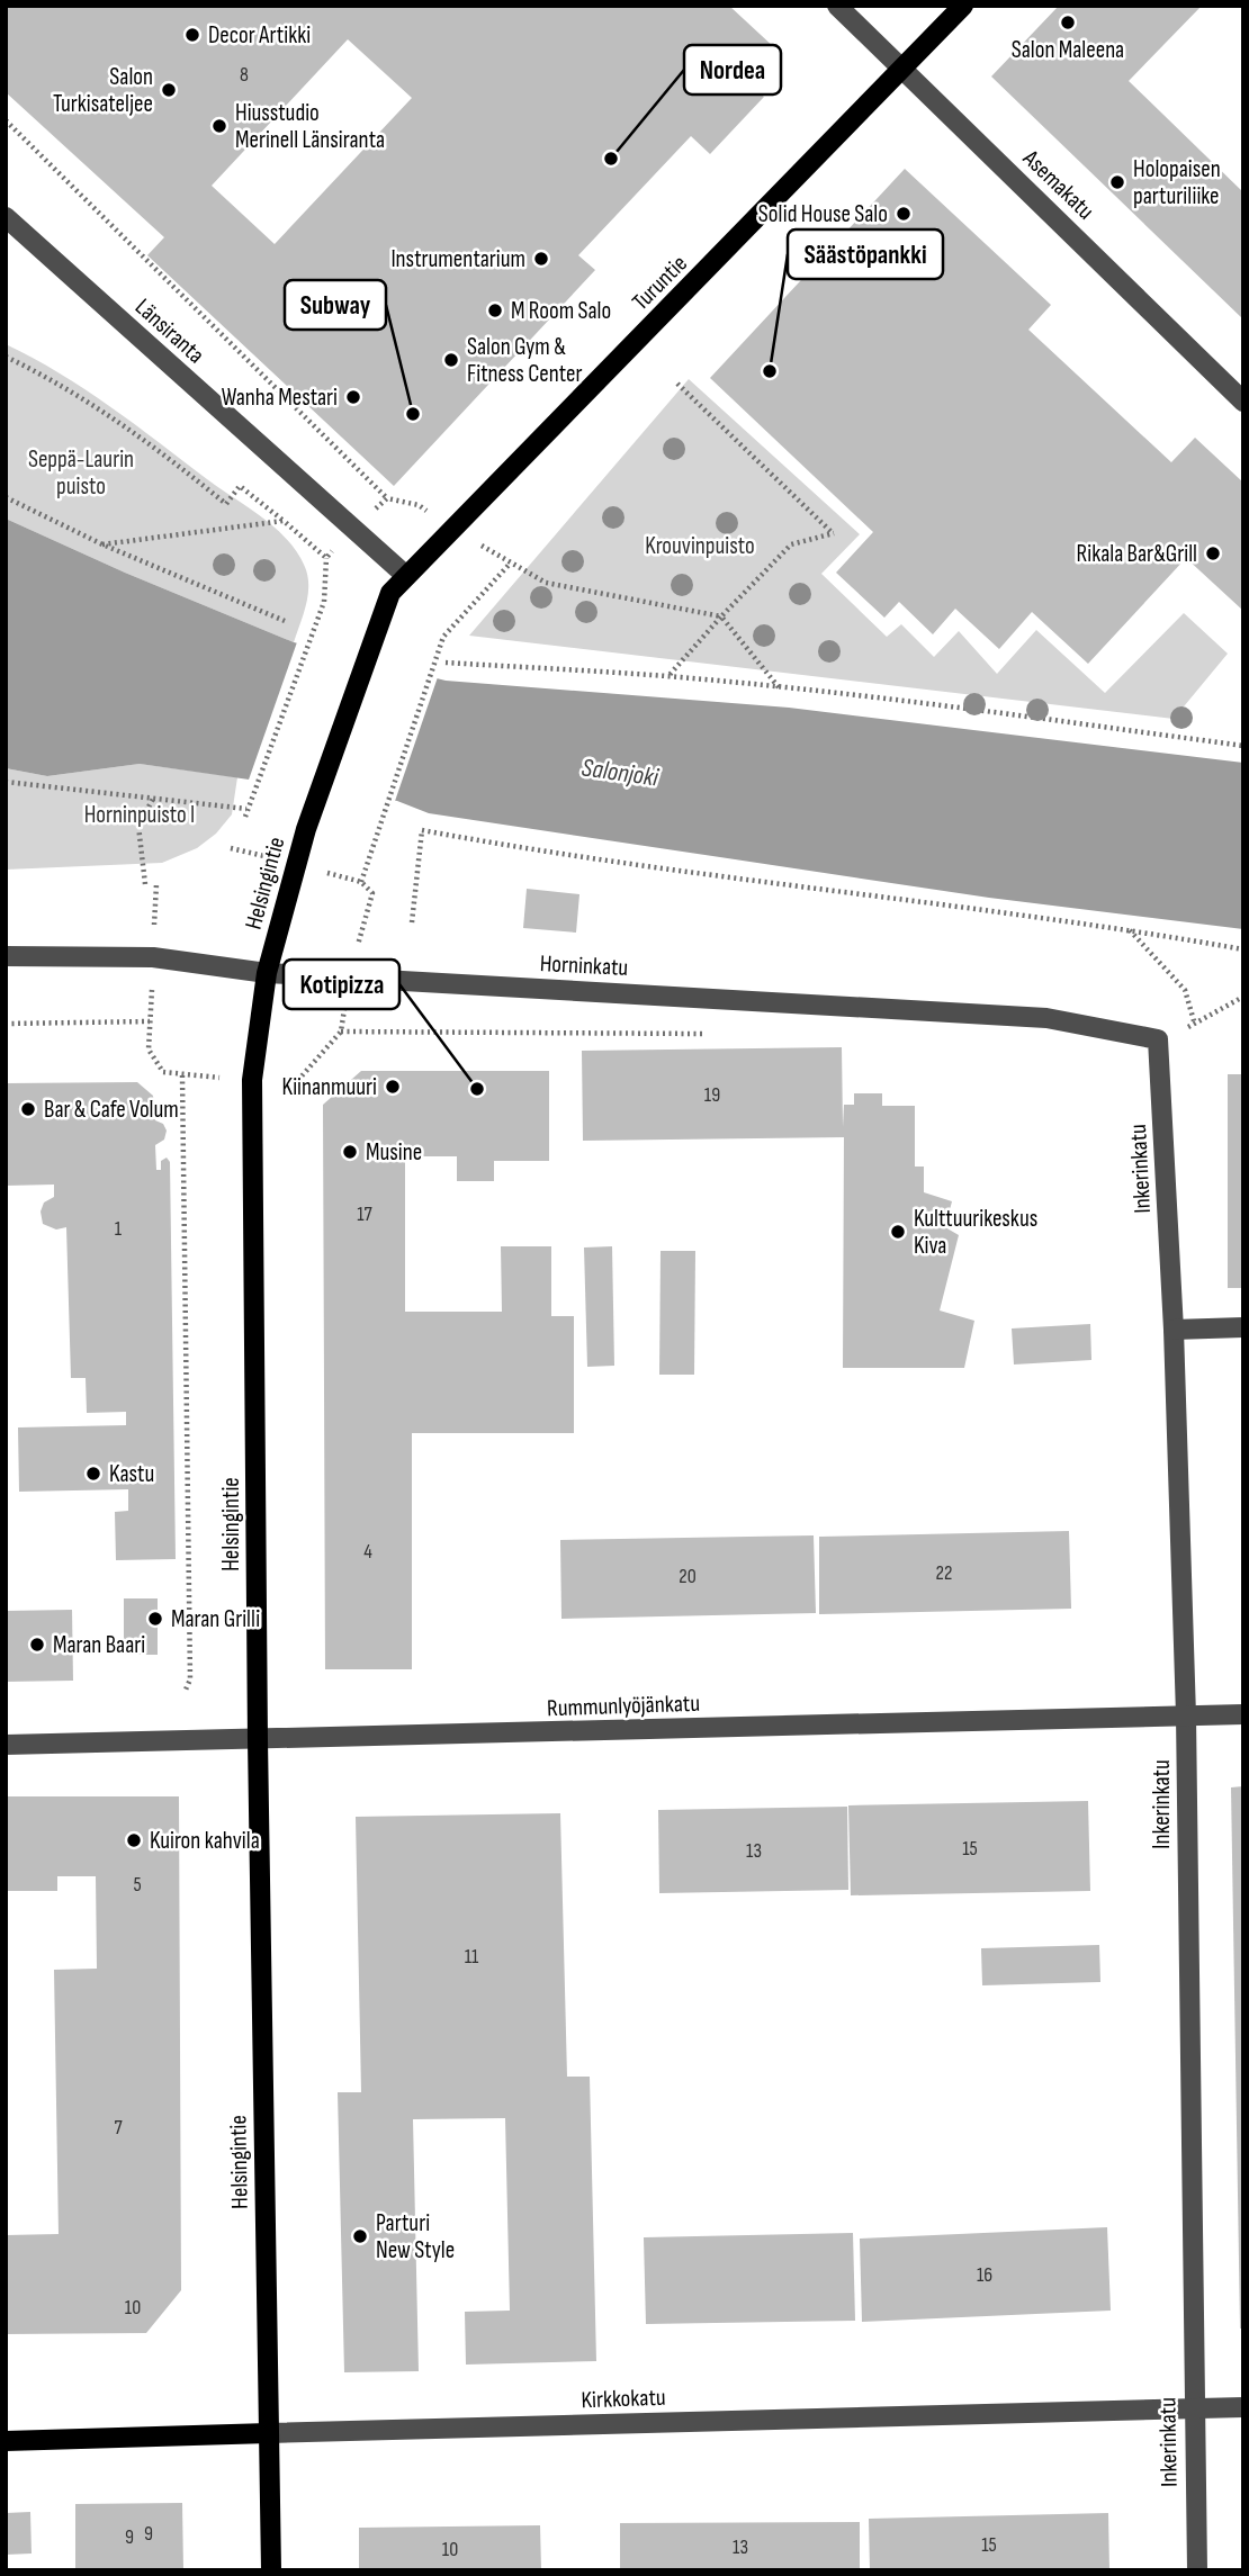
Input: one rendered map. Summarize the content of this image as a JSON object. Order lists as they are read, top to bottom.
{
  "streets": {
    "main road": ["Turuntie", "Helsingintie", "Kirkkokatu"],
    "street": [
      "Asemakatu",
      "Länsiranta",
      "Horninkatu",
      "Inkerinkatu",
      "Rummunlyöjänkatu"
    ]
  },
  "crossings": [
    ["Asemakatu", "Turuntie"],
    ["Turuntie", "Länsiranta"],
    ["Turuntie", "Helsingintie"],
    ["Helsingintie", "Horninkatu"],
    ["Helsingintie", "Rummunlyöjänkatu"],
    ["Helsingintie", "Kirkkokatu"],
    ["Horninkatu", "Inkerinkatu"],
    ["Inkerinkatu", "Rummunlyöjänkatu"],
    ["Inkerinkatu", "Kirkkokatu"]
  ],
  "water": ["Salonjoki"],
  "parks": ["Seppä-Laurin puisto", "Krouvinpuisto", "Horninpuisto I"],
  "places": [
    "Salon Maleena",
    "Decor Artikki",
    "Salon Turkisateljee",
    "Hiusstudio Merinell Länsiranta",
    "Nordea",
    "Holopaisen parturiliike",
    "Solid House Salo",
    "Instrumentarium",
    "M Room Salo",
    "Salon Gym & Fitness Center",
    "Säästöpankki",
    "Wanha Mestari",
    "Subway",
    "Rikala Bar&Grill",
    "Kiinanmuuri",
    "Kotipizza",
    "Bar & Cafe Volum",
    "Musine",
    "Kulttuurikeskus Kiva",
    "Kastu",
    "Maran Grilli",
    "Maran Baari",
    "Kuiron kahvila",
    "Parturi New Style"
  ],
  "house_numbers": [
    "8",
    "19",
    "17",
    "1",
    "4",
    "22",
    "20",
    "15",
    "13",
    "5",
    "11",
    "7",
    "16",
    "10",
    "9",
    "9",
    "15",
    "13",
    "10"
  ]
}
